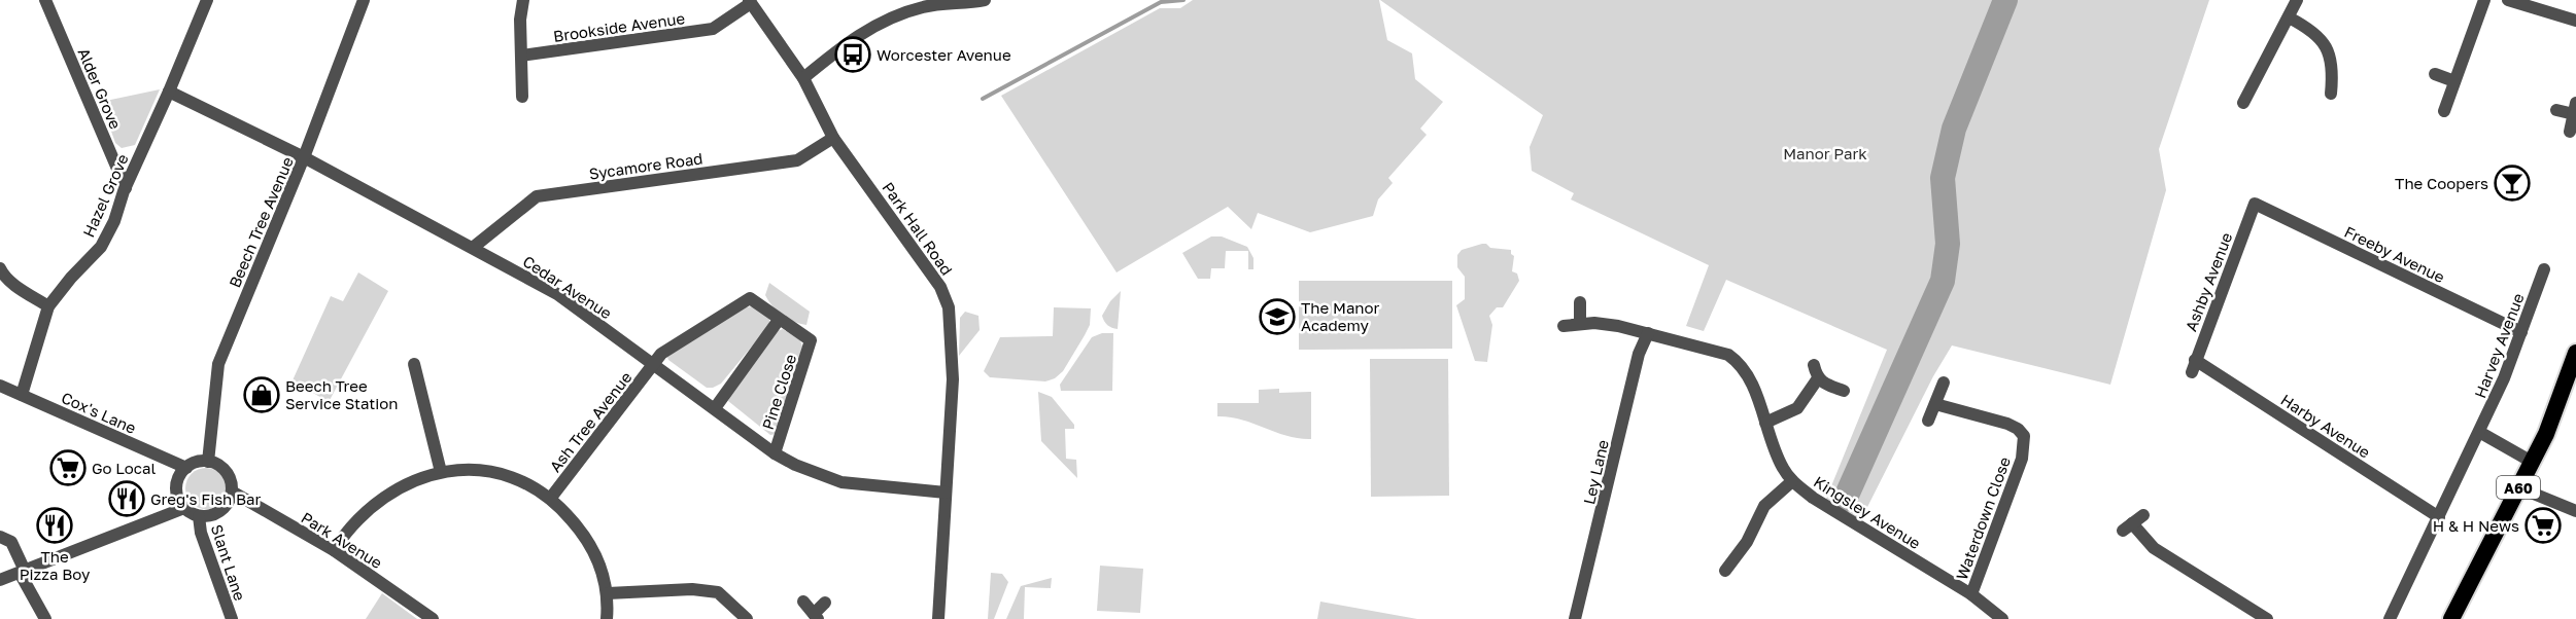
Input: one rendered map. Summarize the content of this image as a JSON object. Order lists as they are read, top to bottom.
{
  "streets": {
    "highway": ["A60"],
    "street": [
      "Brookside Avenue",
      "Alder Grove",
      "Sycamore Road",
      "Hazel Grove",
      "Beech Tree Avenue",
      "Park Hall Road",
      "Freeby Avenue",
      "Ashby Avenue",
      "Cedar Avenue",
      "Harvey Avenue",
      "Pine Close",
      "Cox's Lane",
      "Ash Tree Avenue",
      "Harby Avenue",
      "Ley Lane",
      "Kingsley Avenue",
      "Waterdown Close",
      "Park Avenue",
      "Slant Lane"
    ]
  },
  "crossings": [
    ["Brookside Avenue", "Park Hall Road"],
    ["Alder Grove", "Hazel Grove"],
    ["Sycamore Road", "Park Hall Road"],
    ["Sycamore Road", "Cedar Avenue"],
    ["Hazel Grove", "Cedar Avenue"],
    ["Hazel Grove", "Cox's Lane"],
    ["Beech Tree Avenue", "Cedar Avenue"],
    ["Beech Tree Avenue", "Cox's Lane"],
    ["Beech Tree Avenue", "Park Avenue"],
    ["Beech Tree Avenue", "Slant Lane"],
    ["Park Hall Road", "Cedar Avenue"],
    ["Freeby Avenue", "Ashby Avenue"],
    ["Freeby Avenue", "Harvey Avenue"],
    ["Ashby Avenue", "Harby Avenue"],
    ["Cedar Avenue", "Pine Close"],
    ["Cedar Avenue", "Ash Tree Avenue"],
    ["Harvey Avenue", "Harby Avenue"],
    ["Pine Close", "Ash Tree Avenue"],
    ["Cox's Lane", "Park Avenue"],
    ["Cox's Lane", "Slant Lane"],
    ["Ley Lane", "Kingsley Avenue"],
    ["Kingsley Avenue", "Waterdown Close"],
    ["Park Avenue", "Slant Lane"]
  ],
  "parks": ["Manor Park"],
  "places": {
    "bus stop": ["Worcester Avenue"],
    "bar": ["The Coopers"],
    "school or university": ["The Manor Academy"],
    "shop": ["Beech Tree Service Station"],
    "supermarket": ["Go Local", "H & H News"],
    "restaurant": ["Greg's Fish Bar", "The Pizza Boy"]
  }
}
